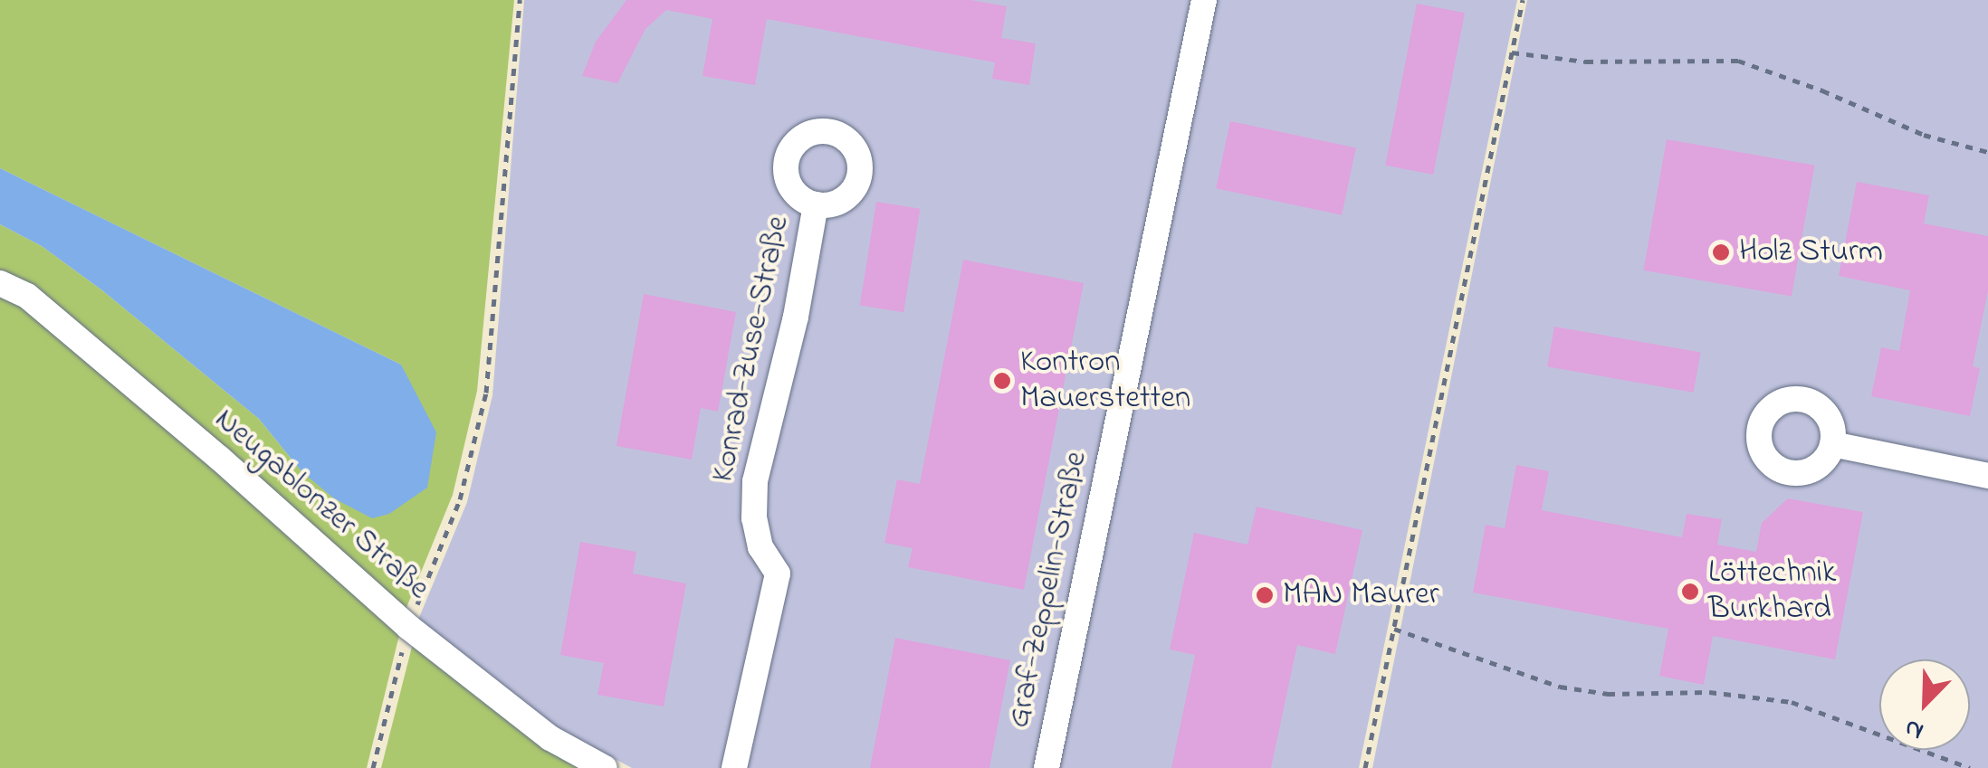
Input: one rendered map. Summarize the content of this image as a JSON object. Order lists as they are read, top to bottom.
{
  "streets": {
    "street": ["Konrad-Zuse-Straße", "Neugablonzer Straße", "Graf-Zeppelin-Straße"]
  },
  "places": [
    "Holz Sturm",
    "Kontron Mauerstetten",
    "Löttechnik Burkhard",
    "MAN Maurer"
  ],
  "north": "bottom left"
}
